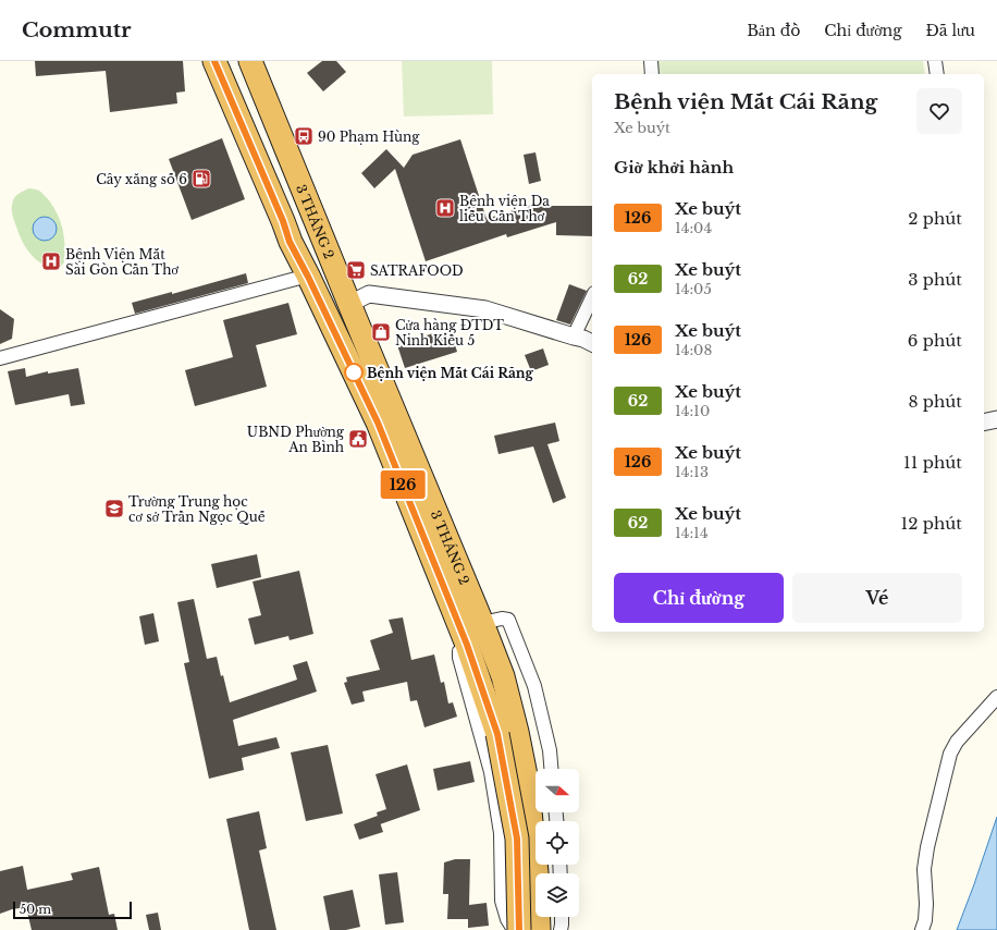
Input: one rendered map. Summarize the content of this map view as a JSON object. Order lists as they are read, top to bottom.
{
  "streets": {
    "highway": ["3 THÁNG 2"]
  },
  "places": {
    "bus stop": ["90 Phạm Hùng"],
    "fuel station": ["Cây xăng số 6"],
    "hospital": ["Bệnh viện Da liễu Cần Thơ", "Bệnh Viện Mắt Sài Gòn Cần Thơ"],
    "supermarket": ["SATRAFOOD"],
    "shop": ["Cửa hàng ĐTDT Ninh Kiều 5"],
    "other": ["Bệnh viện Mắt Cái Răng"],
    "public building": ["UBND Phường An Bình"],
    "school or university": ["Trường Trung học cơ sở Trần Ngọc Quế"]
  },
  "lines": ["bus line 126"],
  "scale_bar": "50 m",
  "north": "right",
  "page": {
    "header": "Commutr",
    "nav": ["Bản đồ", "Chỉ đường", "Đã lưu"],
    "on_map": "126",
    "heading": [
      ["Bệnh viện Mắt Cái Răng", "Xe buýt"],
      "Giờ khởi hành"
    ],
    "list": [
      {
        "mark": "126",
        "name": "Xe buýt",
        "note": "14:04",
        "value": "2 phút"
      },
      {
        "mark": "62",
        "name": "Xe buýt",
        "note": "14:05",
        "value": "3 phút"
      },
      {
        "mark": "126",
        "name": "Xe buýt",
        "note": "14:08",
        "value": "6 phút"
      },
      {
        "mark": "62",
        "name": "Xe buýt",
        "note": "14:10",
        "value": "8 phút"
      },
      {
        "mark": "126",
        "name": "Xe buýt",
        "note": "14:13",
        "value": "11 phút"
      },
      {
        "mark": "62",
        "name": "Xe buýt",
        "note": "14:14",
        "value": "12 phút"
      }
    ],
    "buttons": ["Chỉ đường", "Vé"],
    "scale": "50 m"
  }
}
